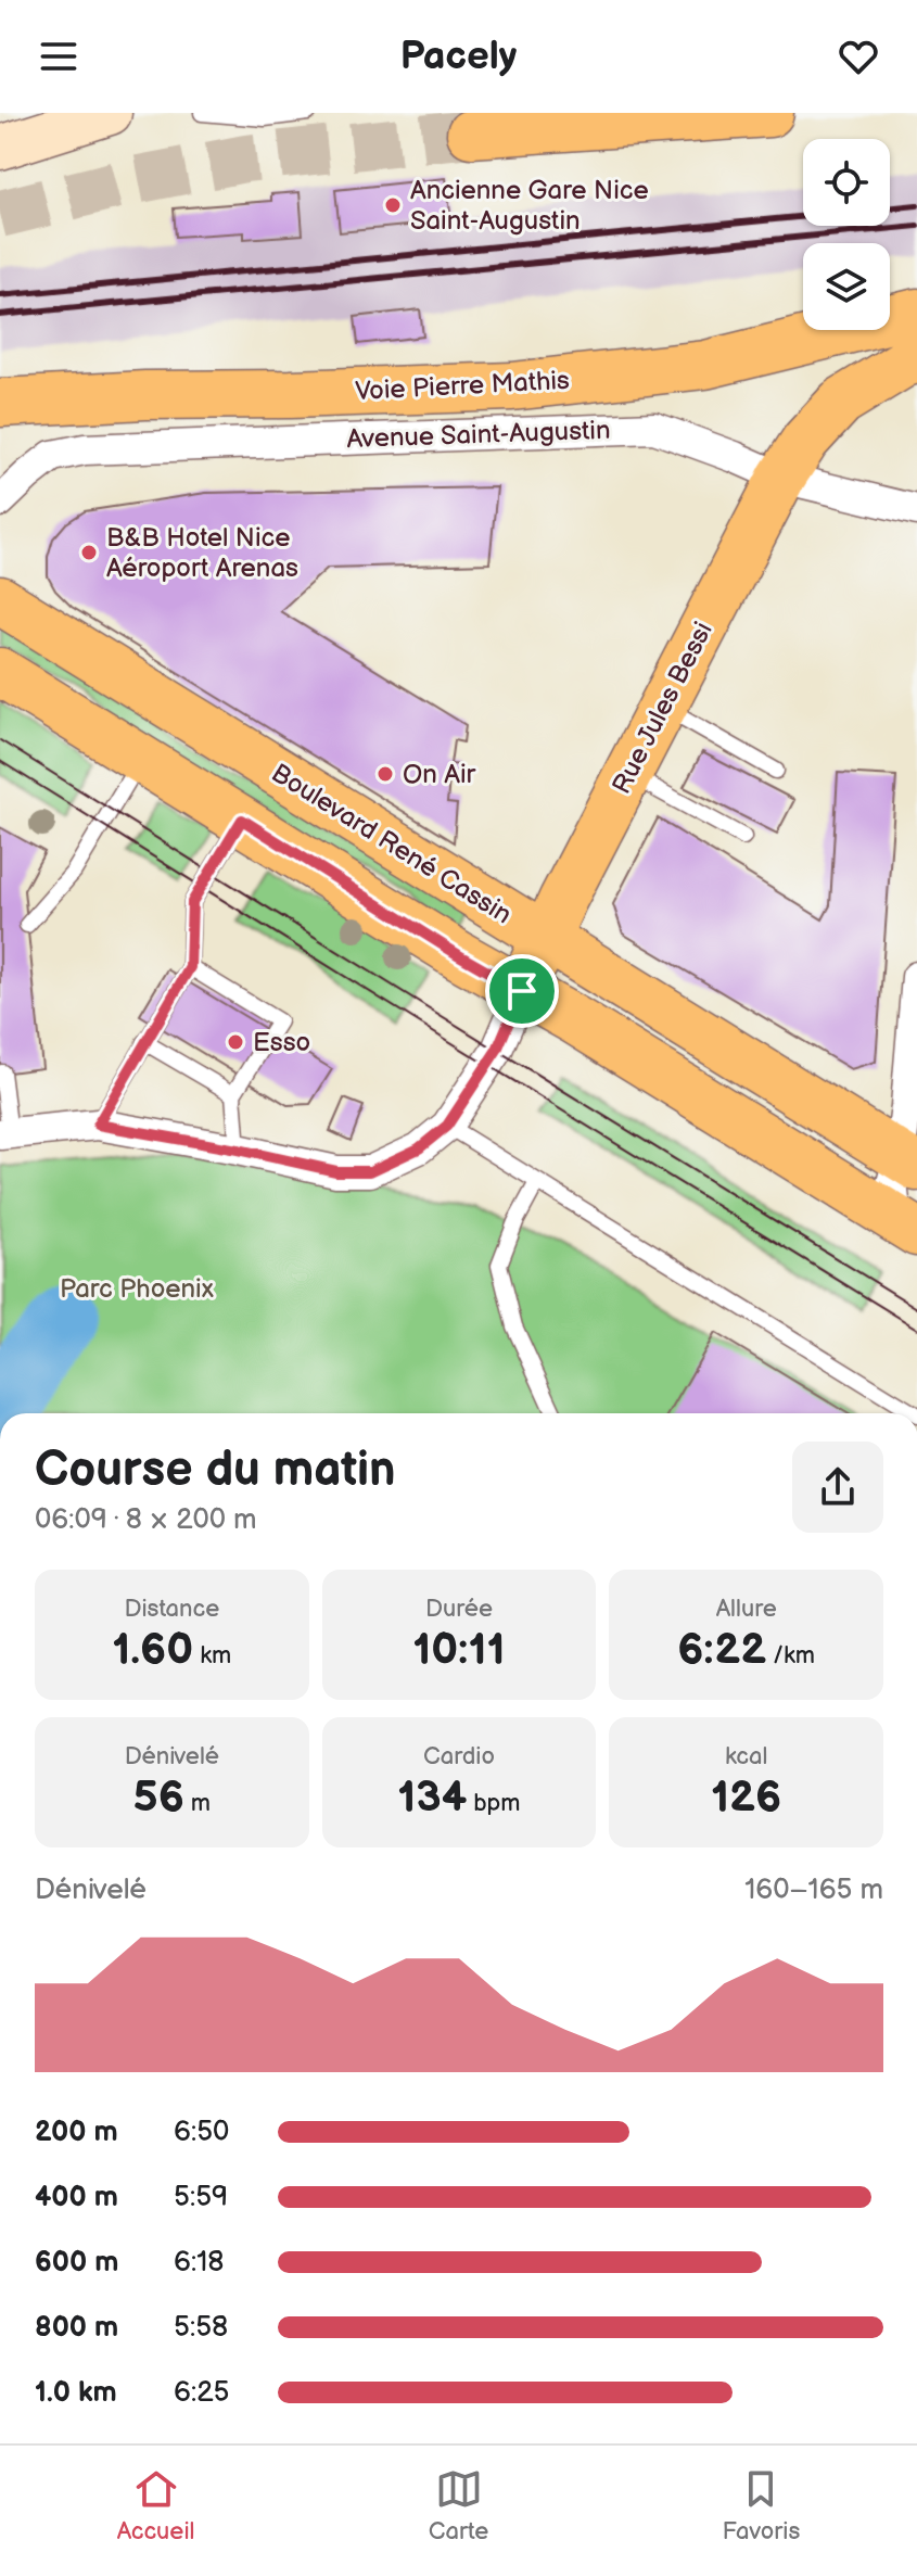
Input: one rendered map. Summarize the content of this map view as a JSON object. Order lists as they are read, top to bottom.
{
  "streets": {
    "main road": ["Voie Pierre Mathis", "Rue Jules Bessi", "Boulevard René Cassin"],
    "street": ["Avenue Saint-Augustin"]
  },
  "crossings": [
    ["Avenue Saint-Augustin", "Rue Jules Bessi"],
    ["Rue Jules Bessi", "Boulevard René Cassin"]
  ],
  "parks": ["Parc Phoenix"],
  "places": [
    "Ancienne Gare Nice Saint-Augustin",
    "B&B Hotel Nice Aéroport Arenas",
    "On Air",
    "Esso"
  ],
  "page": {
    "header": "Pacely",
    "heading": ["Course du matin", "06:09 · 8 × 200 m"],
    "stats": [
      ["Distance", "1.60 km"],
      ["Durée", "10:11"],
      ["Allure", "6:22 /km"],
      ["Dénivelé", "56 m"],
      ["Cardio", "134 bpm"],
      ["kcal", "126"]
    ],
    "chart": ["Dénivelé", "160–165 m"],
    "list": [
      {
        "name": "200 m",
        "note": "6:50"
      },
      {
        "name": "400 m",
        "note": "5:59"
      },
      {
        "name": "600 m",
        "note": "6:18"
      },
      {
        "name": "800 m",
        "note": "5:58"
      },
      {
        "name": "1.0 km",
        "note": "6:25"
      }
    ],
    "tabs": ["Accueil", "Carte", "Favoris"]
  }
}
